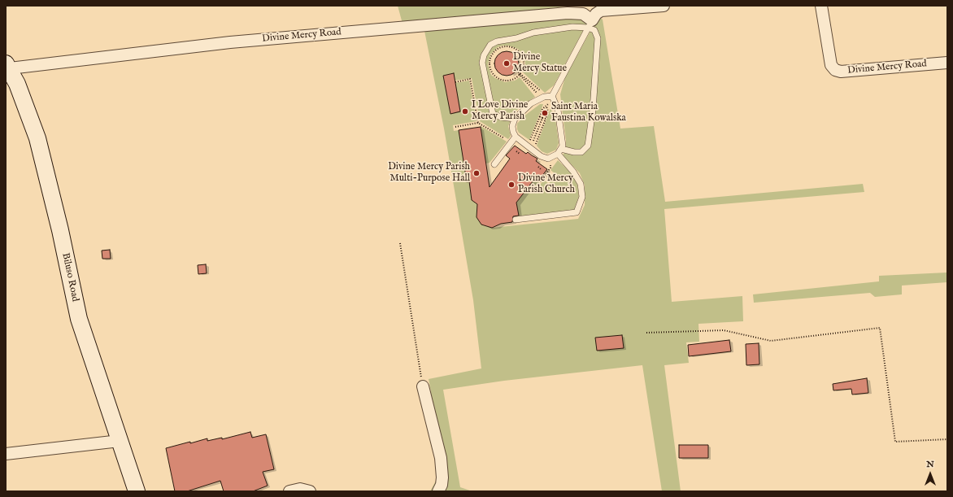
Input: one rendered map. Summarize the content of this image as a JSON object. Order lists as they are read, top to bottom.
{
  "streets": {
    "street": ["Divine Mercy Road", "Biluso Road"]
  },
  "crossings": [
    ["Divine Mercy Road", "Biluso Road"]
  ],
  "places": [
    "Divine Mercy Statue",
    "I Love Divine Mercy Parish",
    "Saint Maria Faustina Kowalska",
    "Divine Mercy Parish Multi-Purpose Hall",
    "Divine Mercy Parish Church"
  ],
  "north": "top"
}
